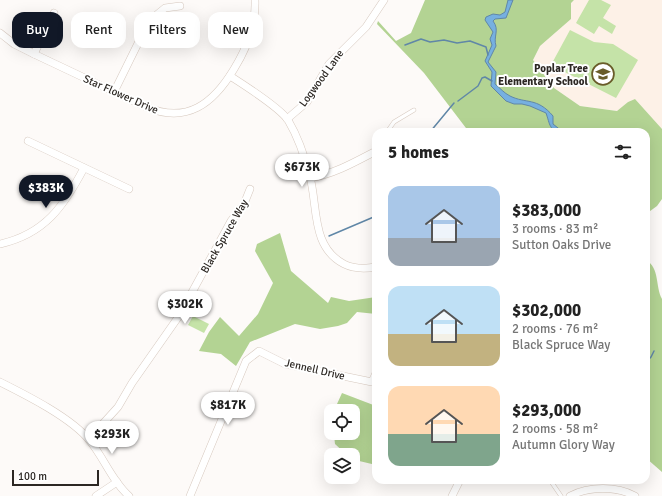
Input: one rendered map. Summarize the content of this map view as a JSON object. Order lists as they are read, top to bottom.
{
  "streets": {
    "street": [
      "Logwood Lane",
      "Star Flower Drive",
      "Black Spruce Way",
      "Jennell Drive"
    ]
  },
  "places": {
    "school or university": ["Poplar Tree Elementary School"]
  },
  "scale_bar": "100 m",
  "page": {
    "chip": [
      "Buy",
      "Rent",
      "Filters",
      "New"
    ],
    "heading": "5 homes",
    "price": [
      "$673K",
      "$383K",
      "$302K",
      "$817K",
      "$293K"
    ],
    "list": [
      {
        "name": "$383,000",
        "note": "3 rooms · 83 m² · Sutton Oaks Drive"
      },
      {
        "name": "$302,000",
        "note": "2 rooms · 76 m² · Black Spruce Way"
      },
      {
        "name": "$293,000",
        "note": "2 rooms · 58 m² · Autumn Glory Way"
      }
    ],
    "scale": "100 m"
  }
}
